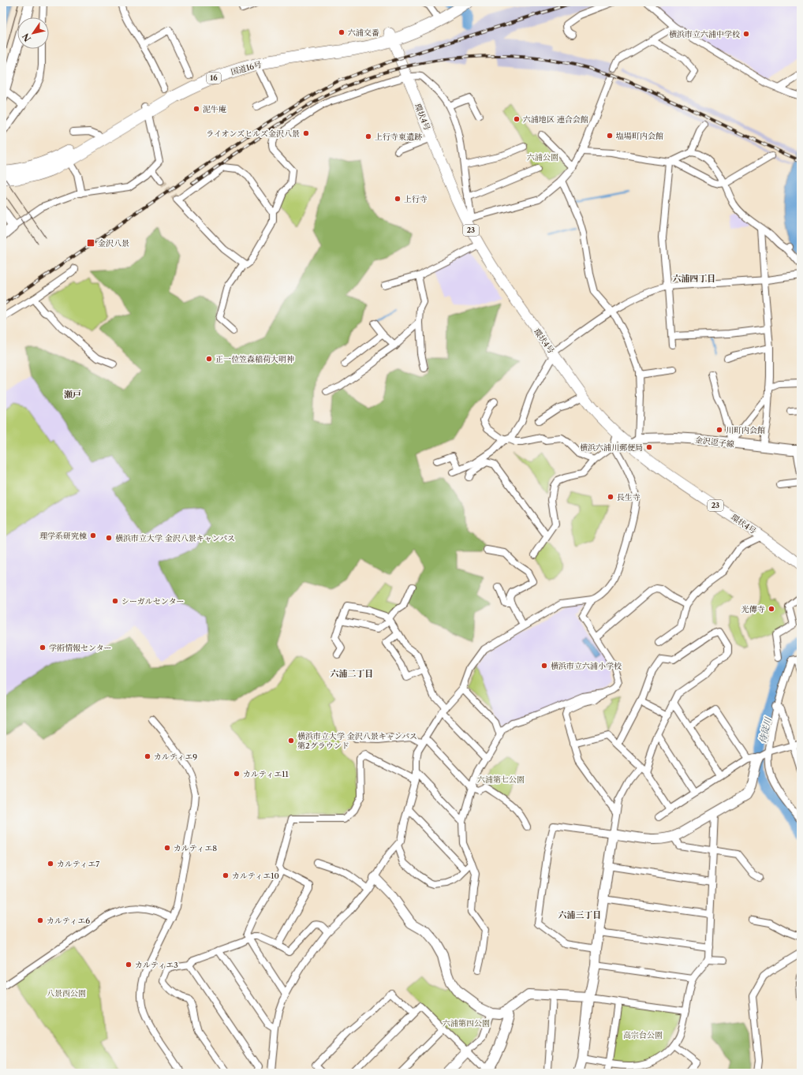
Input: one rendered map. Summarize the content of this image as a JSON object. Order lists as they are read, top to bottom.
{
  "streets": {
    "highway": ["国道16号", "16"],
    "main road": ["環状4号", "23"],
    "street": ["金沢逗子線"]
  },
  "crossings": [
    ["国道16号", "環状4号"],
    ["環状4号", "金沢逗子線"]
  ],
  "districts": [
    "六浦四丁目",
    "瀬戸",
    "六浦二丁目",
    "六浦三丁目"
  ],
  "water": ["侍従川"],
  "parks": [
    "六浦公園",
    "六浦第七公園",
    "八景西公園",
    "六浦第四公園",
    "高宗台公園"
  ],
  "places": {
    "other": [
      "六浦交番",
      "横浜市立六浦中学校",
      "泥牛庵",
      "六浦地区 連合会館",
      "ライオンズヒルズ金沢八景",
      "塩場町内会館",
      "上行寺東遺跡",
      "上行寺",
      "正一位笠森稲荷大明神",
      "川町内会館",
      "横浜六浦川郵便局",
      "長生寺",
      "理学系研究棟",
      "横浜市立大学 金沢八景キャンパス",
      "シーガルセンター",
      "光傳寺",
      "学術情報センター",
      "横浜市立六浦小学校",
      "横浜市立大学 金沢八景キャンパス 第2グラウンド",
      "カルティエ9",
      "カルティエ11",
      "カルティエ8",
      "カルティエ7",
      "カルティエ10",
      "カルティエ6",
      "カルティエ3"
    ],
    "transit": ["金沢八景"]
  },
  "north": "bottom left"
}
